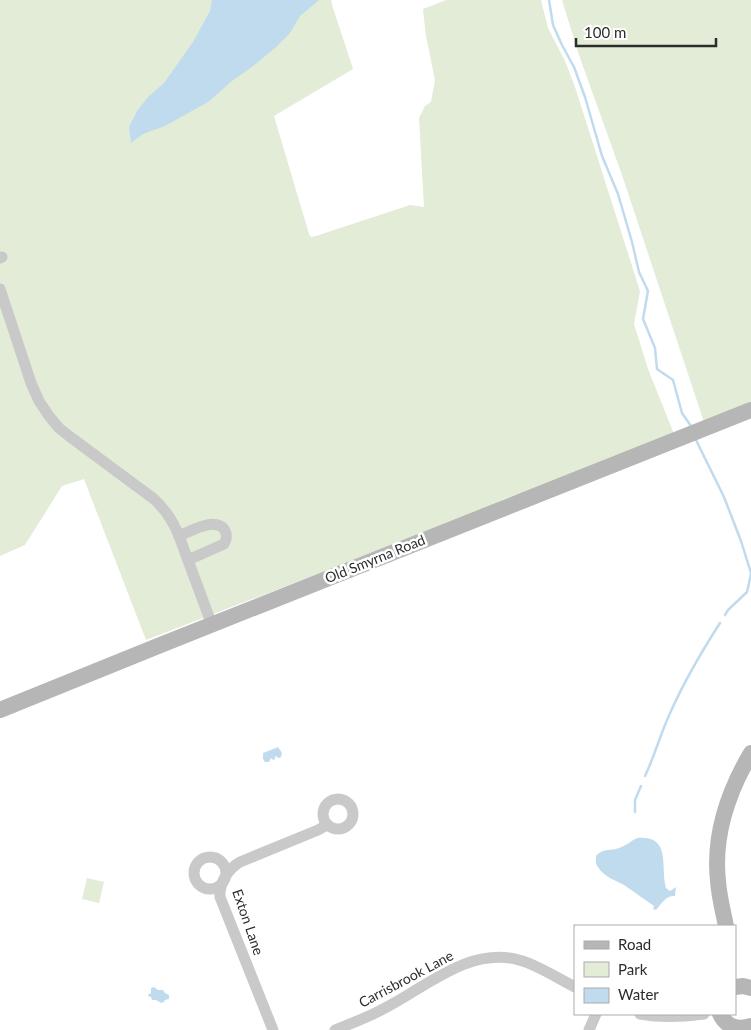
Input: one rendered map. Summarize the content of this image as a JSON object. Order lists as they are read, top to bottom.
{
  "streets": {
    "street": ["Old Smyrna Road", "Exton Lane", "Carrisbrook Lane"]
  },
  "legend": ["Road", "Park", "Water"],
  "scale_bar": "100 m"
}
